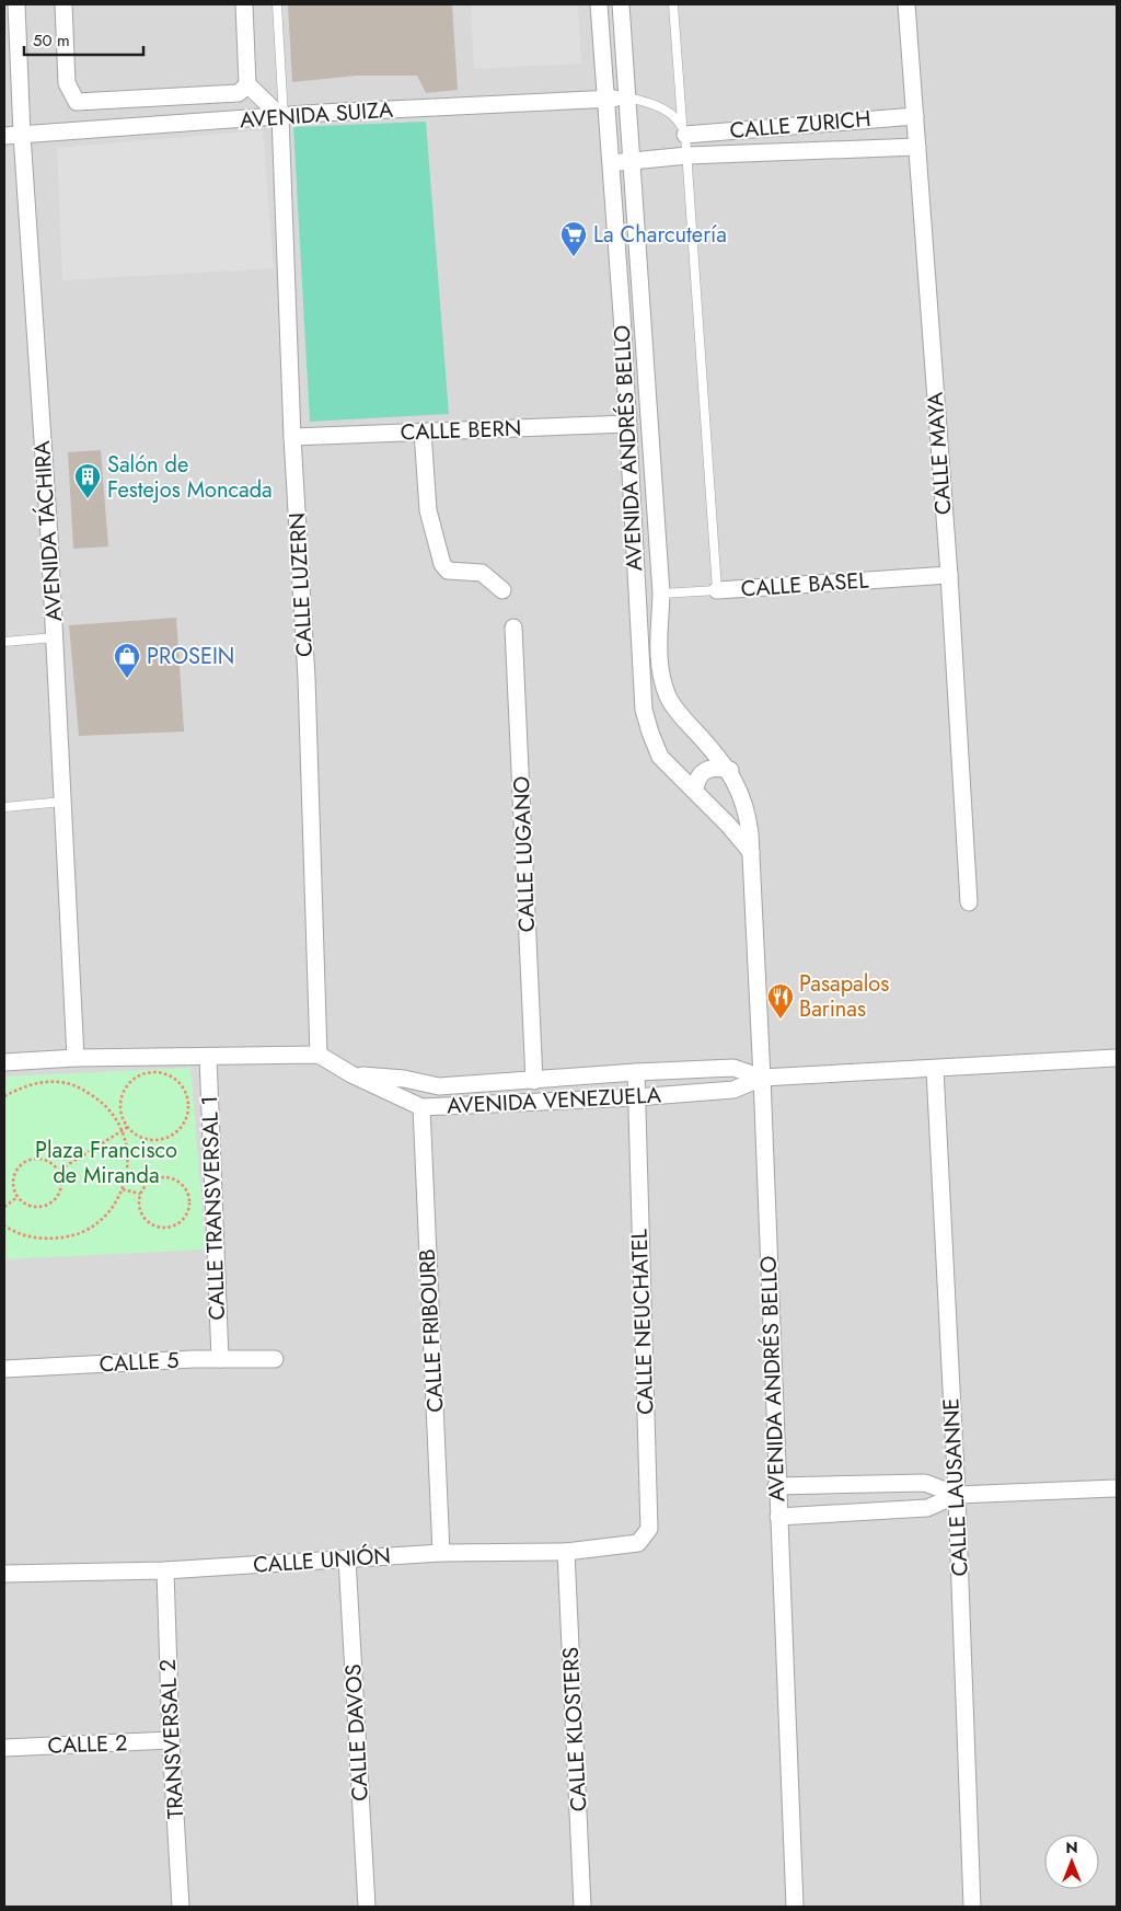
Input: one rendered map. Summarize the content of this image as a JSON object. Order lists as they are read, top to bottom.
{
  "streets": {
    "street": [
      "AVENIDA SUIZA",
      "CALLE ZURICH",
      "CALLE BERN",
      "AVENIDA ANDRÉS BELLO",
      "CALLE MAYA",
      "AVENIDA TÁCHIRA",
      "CALLE LUZERN",
      "CALLE BASEL",
      "CALLE LUGANO",
      "AVENIDA VENEZUELA",
      "CALLE TRANSVERSAL 1",
      "CALLE NEUCHATEL",
      "CALLE FRIBOURB",
      "CALLE 5",
      "CALLE LAUSANNE",
      "CALLE UNIÓN",
      "CALLE KLOSTERS",
      "CALLE DAVOS",
      "TRANSVERSAL 2",
      "CALLE 2"
    ]
  },
  "crossings": [
    ["AVENIDA SUIZA", "AVENIDA ANDRÉS BELLO"],
    ["AVENIDA SUIZA", "AVENIDA TÁCHIRA"],
    ["AVENIDA SUIZA", "CALLE LUZERN"],
    ["CALLE ZURICH", "AVENIDA ANDRÉS BELLO"],
    ["CALLE ZURICH", "CALLE MAYA"],
    ["CALLE BERN", "AVENIDA ANDRÉS BELLO"],
    ["CALLE BERN", "CALLE LUZERN"],
    ["AVENIDA ANDRÉS BELLO", "CALLE BASEL"],
    ["AVENIDA ANDRÉS BELLO", "AVENIDA VENEZUELA"],
    ["CALLE MAYA", "CALLE BASEL"],
    ["CALLE LUZERN", "AVENIDA VENEZUELA"],
    ["CALLE LUGANO", "AVENIDA VENEZUELA"],
    ["AVENIDA VENEZUELA", "CALLE NEUCHATEL"],
    ["AVENIDA VENEZUELA", "CALLE FRIBOURB"],
    ["AVENIDA VENEZUELA", "CALLE LAUSANNE"],
    ["CALLE TRANSVERSAL 1", "CALLE 5"],
    ["CALLE NEUCHATEL", "CALLE UNIÓN"],
    ["CALLE FRIBOURB", "CALLE UNIÓN"],
    ["CALLE UNIÓN", "CALLE KLOSTERS"],
    ["CALLE UNIÓN", "CALLE DAVOS"],
    ["CALLE UNIÓN", "TRANSVERSAL 2"],
    ["TRANSVERSAL 2", "CALLE 2"]
  ],
  "parks": ["Plaza Francisco de Miranda"],
  "places": {
    "supermarket": ["La Charcutería"],
    "building": ["Salón de Festejos Moncada"],
    "shop": ["PROSEIN"],
    "restaurant": ["Pasapalos Barinas"]
  },
  "scale_bar": "50 m",
  "north": "top"
}
